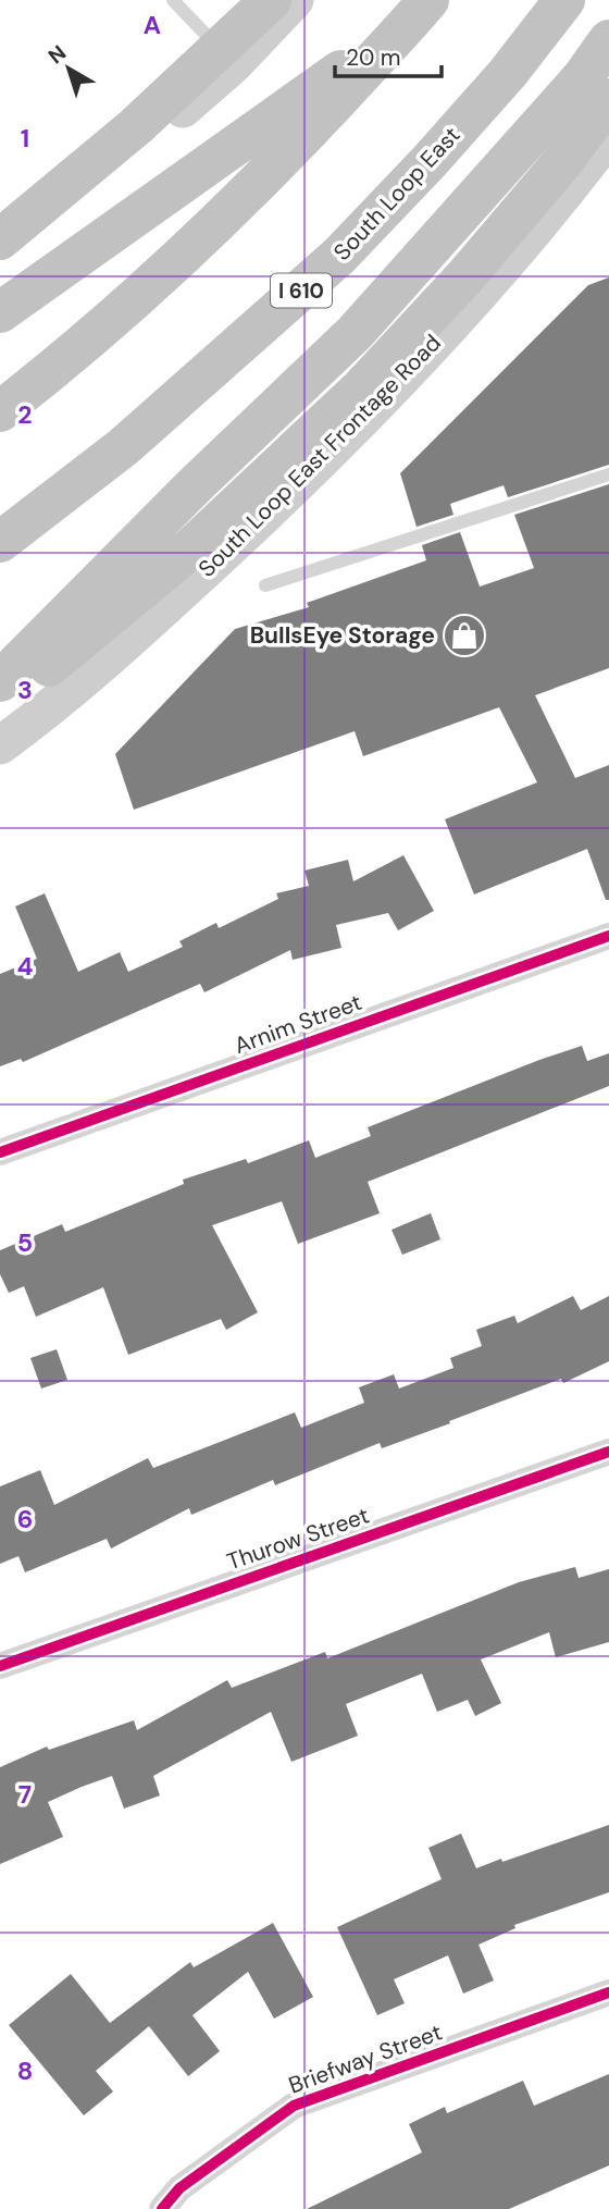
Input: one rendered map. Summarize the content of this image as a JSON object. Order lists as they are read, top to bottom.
{
  "streets": {
    "highway": ["South Loop East", "I 610"],
    "main road": ["South Loop East Frontage Road"],
    "street": ["Arnim Street", "Thurow Street", "Briefway Street"]
  },
  "places": {
    "shop": ["BullsEye Storage"]
  },
  "scale_bar": "20 m",
  "north": "top left",
  "grid": {
    "columns": ["A"],
    "rows": [
      "1",
      "2",
      "3",
      "4",
      "5",
      "6",
      "7",
      "8"
    ]
  }
}
